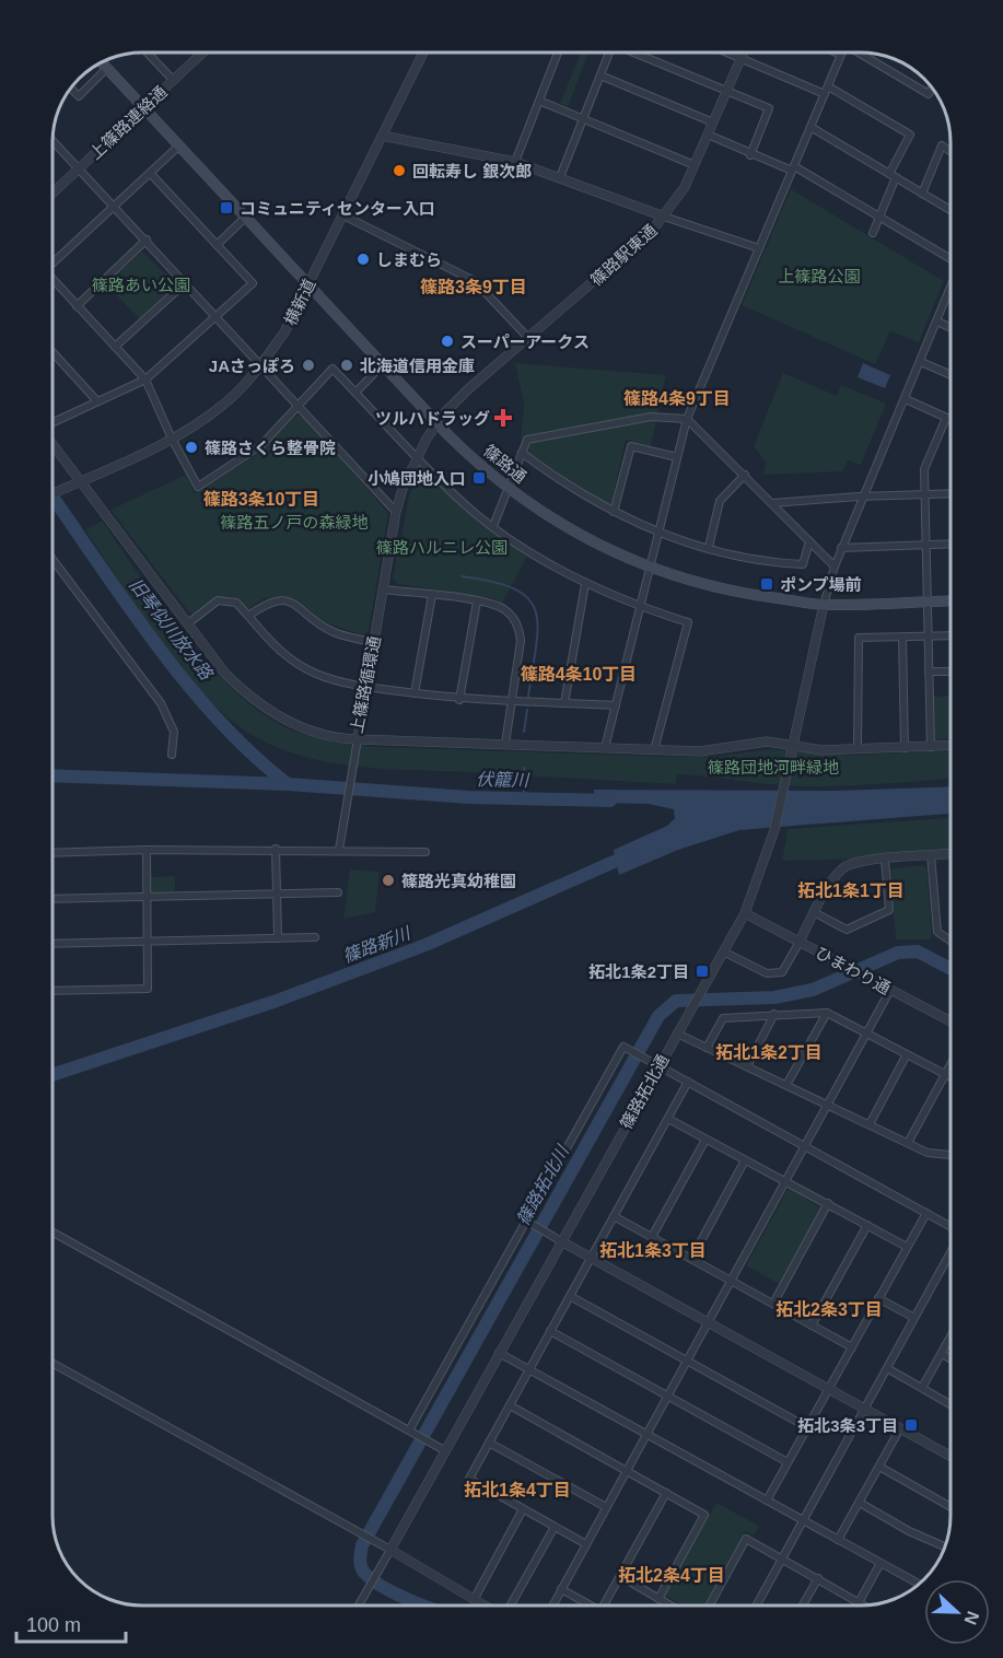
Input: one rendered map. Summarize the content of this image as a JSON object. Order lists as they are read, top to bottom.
{
  "streets": {
    "main road": ["篠路通"],
    "street": [
      "上篠路連絡通",
      "篠路駅東通",
      "横新道",
      "上篠路循環通",
      "ひまわり通",
      "篠路拓北通"
    ]
  },
  "crossings": [
    ["上篠路連絡通", "篠路通"],
    ["篠路駅東通", "篠路通"],
    ["篠路駅東通", "上篠路循環通"],
    ["横新道", "篠路通"],
    ["横新道", "上篠路循環通"],
    ["篠路通", "上篠路循環通"],
    ["篠路通", "篠路拓北通"],
    ["ひまわり通", "篠路拓北通"]
  ],
  "districts": [
    "篠路3条9丁目",
    "篠路4条9丁目",
    "篠路3条10丁目",
    "篠路4条10丁目",
    "拓北1条1丁目",
    "拓北1条2丁目",
    "拓北1条3丁目",
    "拓北2条3丁目",
    "拓北1条4丁目",
    "拓北2条4丁目"
  ],
  "water": [
    "旧琴似川放水路",
    "伏籠川",
    "篠路新川",
    "篠路拓北川"
  ],
  "parks": [
    "上篠路公園",
    "篠路あい公園",
    "篠路五ノ戸の森緑地",
    "篠路ハルニレ公園",
    "篠路団地河畔緑地"
  ],
  "places": {
    "other": [
      "回転寿し 銀次郎",
      "しまむら",
      "スーパーアークス",
      "JAさっぽろ",
      "北海道信用金庫",
      "篠路さくら整骨院",
      "篠路光真幼稚園"
    ],
    "transit": [
      "コミュニティセンター入口",
      "小鳩団地入口",
      "ポンプ場前",
      "拓北1条2丁目",
      "拓北3条3丁目"
    ],
    "health": ["ツルハドラッグ"]
  },
  "scale_bar": "100 m",
  "north": "right"
}
